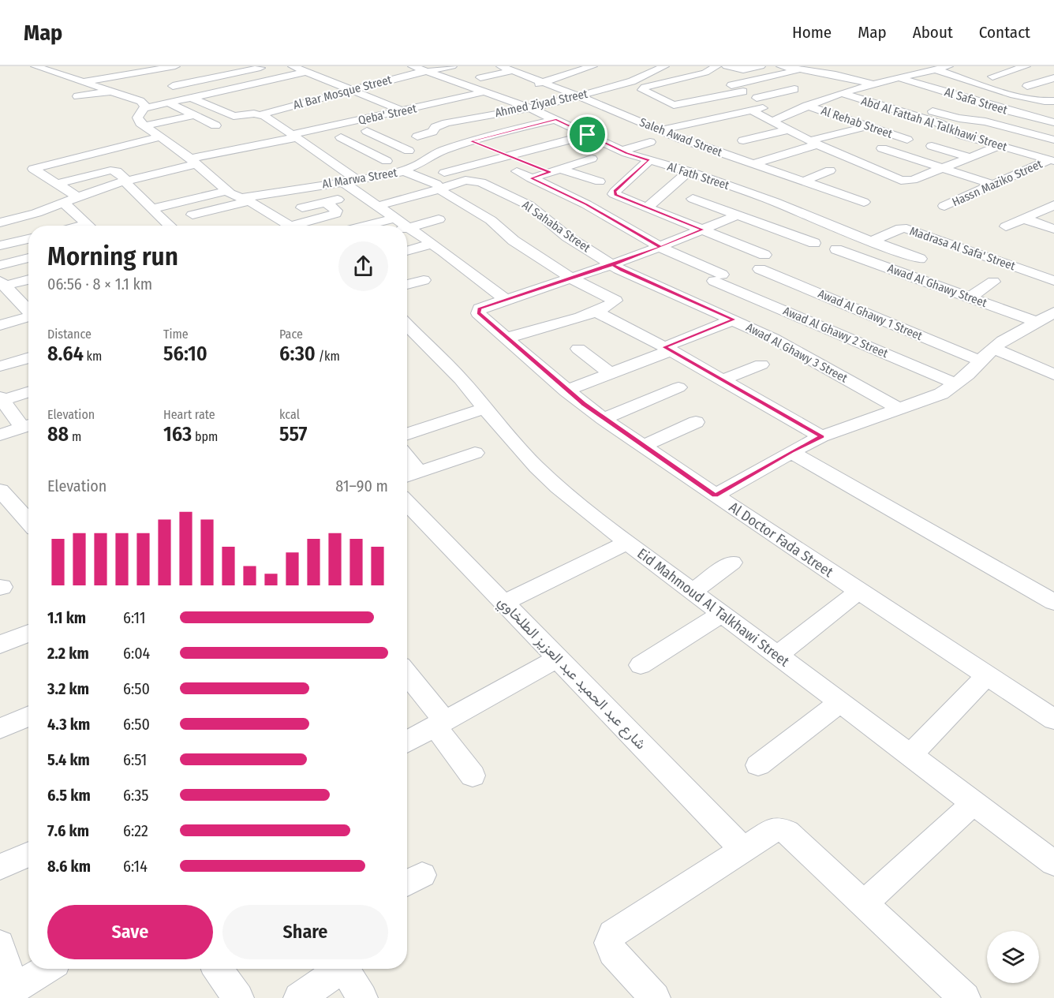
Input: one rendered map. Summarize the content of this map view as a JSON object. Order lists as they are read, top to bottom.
{
  "streets": {
    "street": [
      "Al Bar Mosque Street",
      "Al Safa Street",
      "Ahmed Ziyad Street",
      "Qeba' Street",
      "Al Rehab Street",
      "Abd Al Fattah Al Talkhawi Street",
      "Saleh Awad Street",
      "Al Fath Street",
      "Al Marwa Street",
      "Hassn Maziko Street",
      "Al Sahaba Street",
      "Madrasa Al Safa' Street",
      "Awad Al Ghawy Street",
      "Awad Al Ghawy 1 Street",
      "Awad Al Ghawy 2 Street",
      "Awad Al Ghawy 3 Street",
      "Al Doctor Fada Street",
      "Eid Mahmoud Al Talkhawi Street",
      "شارع عبد الحميد عبد العزيز الطلخاوي"
    ]
  },
  "crossings": [
    ["Al Bar Mosque Street", "Al Fath Street"],
    ["Ahmed Ziyad Street", "Saleh Awad Street"],
    ["Ahmed Ziyad Street", "Al Fath Street"],
    ["Qeba' Street", "Al Fath Street"],
    ["Abd Al Fattah Al Talkhawi Street", "Hassn Maziko Street"],
    ["Al Fath Street", "Al Marwa Street"],
    ["Al Fath Street", "Madrasa Al Safa' Street"],
    ["Al Marwa Street", "Awad Al Ghawy 2 Street"],
    ["Al Sahaba Street", "Awad Al Ghawy 3 Street"]
  ],
  "page": {
    "header": "Map",
    "nav": [
      "Home",
      "Map",
      "About",
      "Contact"
    ],
    "heading": ["Morning run", "06:56 · 8 × 1.1 km"],
    "stats": [
      ["Distance", "8.64 km"],
      ["Time", "56:10"],
      ["Pace", "6:30 /km"],
      ["Elevation", "88 m"],
      ["Heart rate", "163 bpm"],
      ["kcal", "557"]
    ],
    "chart": ["Elevation", "81–90 m"],
    "list": [
      {
        "name": "1.1 km",
        "note": "6:11"
      },
      {
        "name": "2.2 km",
        "note": "6:04"
      },
      {
        "name": "3.2 km",
        "note": "6:50"
      },
      {
        "name": "4.3 km",
        "note": "6:50"
      },
      {
        "name": "5.4 km",
        "note": "6:51"
      },
      {
        "name": "6.5 km",
        "note": "6:35"
      },
      {
        "name": "7.6 km",
        "note": "6:22"
      },
      {
        "name": "8.6 km",
        "note": "6:14"
      }
    ],
    "buttons": ["Save", "Share"]
  }
}
